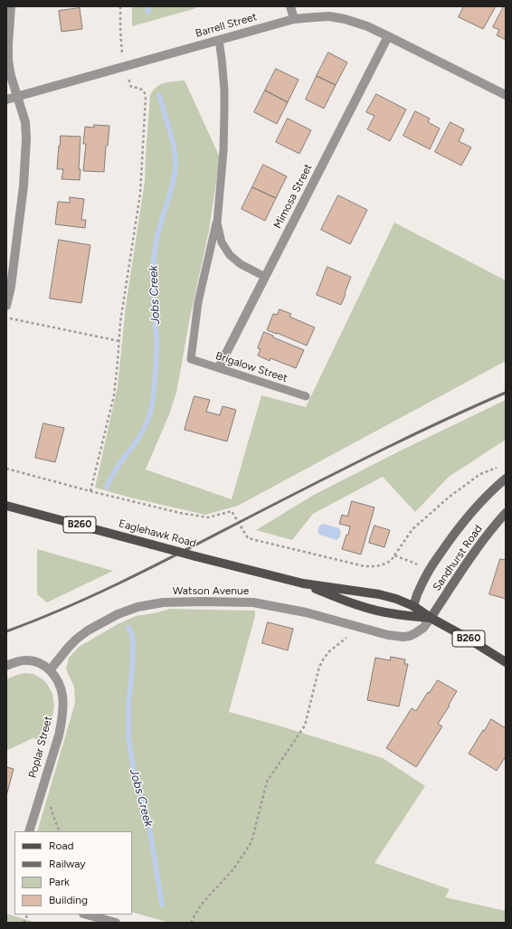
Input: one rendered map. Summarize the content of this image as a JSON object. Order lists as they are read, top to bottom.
{
  "streets": {
    "main road": ["B260", "Eaglehawk Road", "Sandhurst Road"],
    "street": [
      "Barrell Street",
      "Mimosa Street",
      "Watson Avenue",
      "Poplar Street"
    ],
    "lane": ["Brigalow Street"]
  },
  "crossings": [
    ["Barrell Street", "Mimosa Street"],
    ["Mimosa Street", "Brigalow Street"],
    ["Eaglehawk Road", "Sandhurst Road"],
    ["Eaglehawk Road", "Watson Avenue"],
    ["Sandhurst Road", "Watson Avenue"],
    ["Watson Avenue", "Poplar Street"]
  ],
  "water": ["Jobs Creek"],
  "legend": [
    "Road",
    "Railway",
    "Park",
    "Building"
  ]
}
